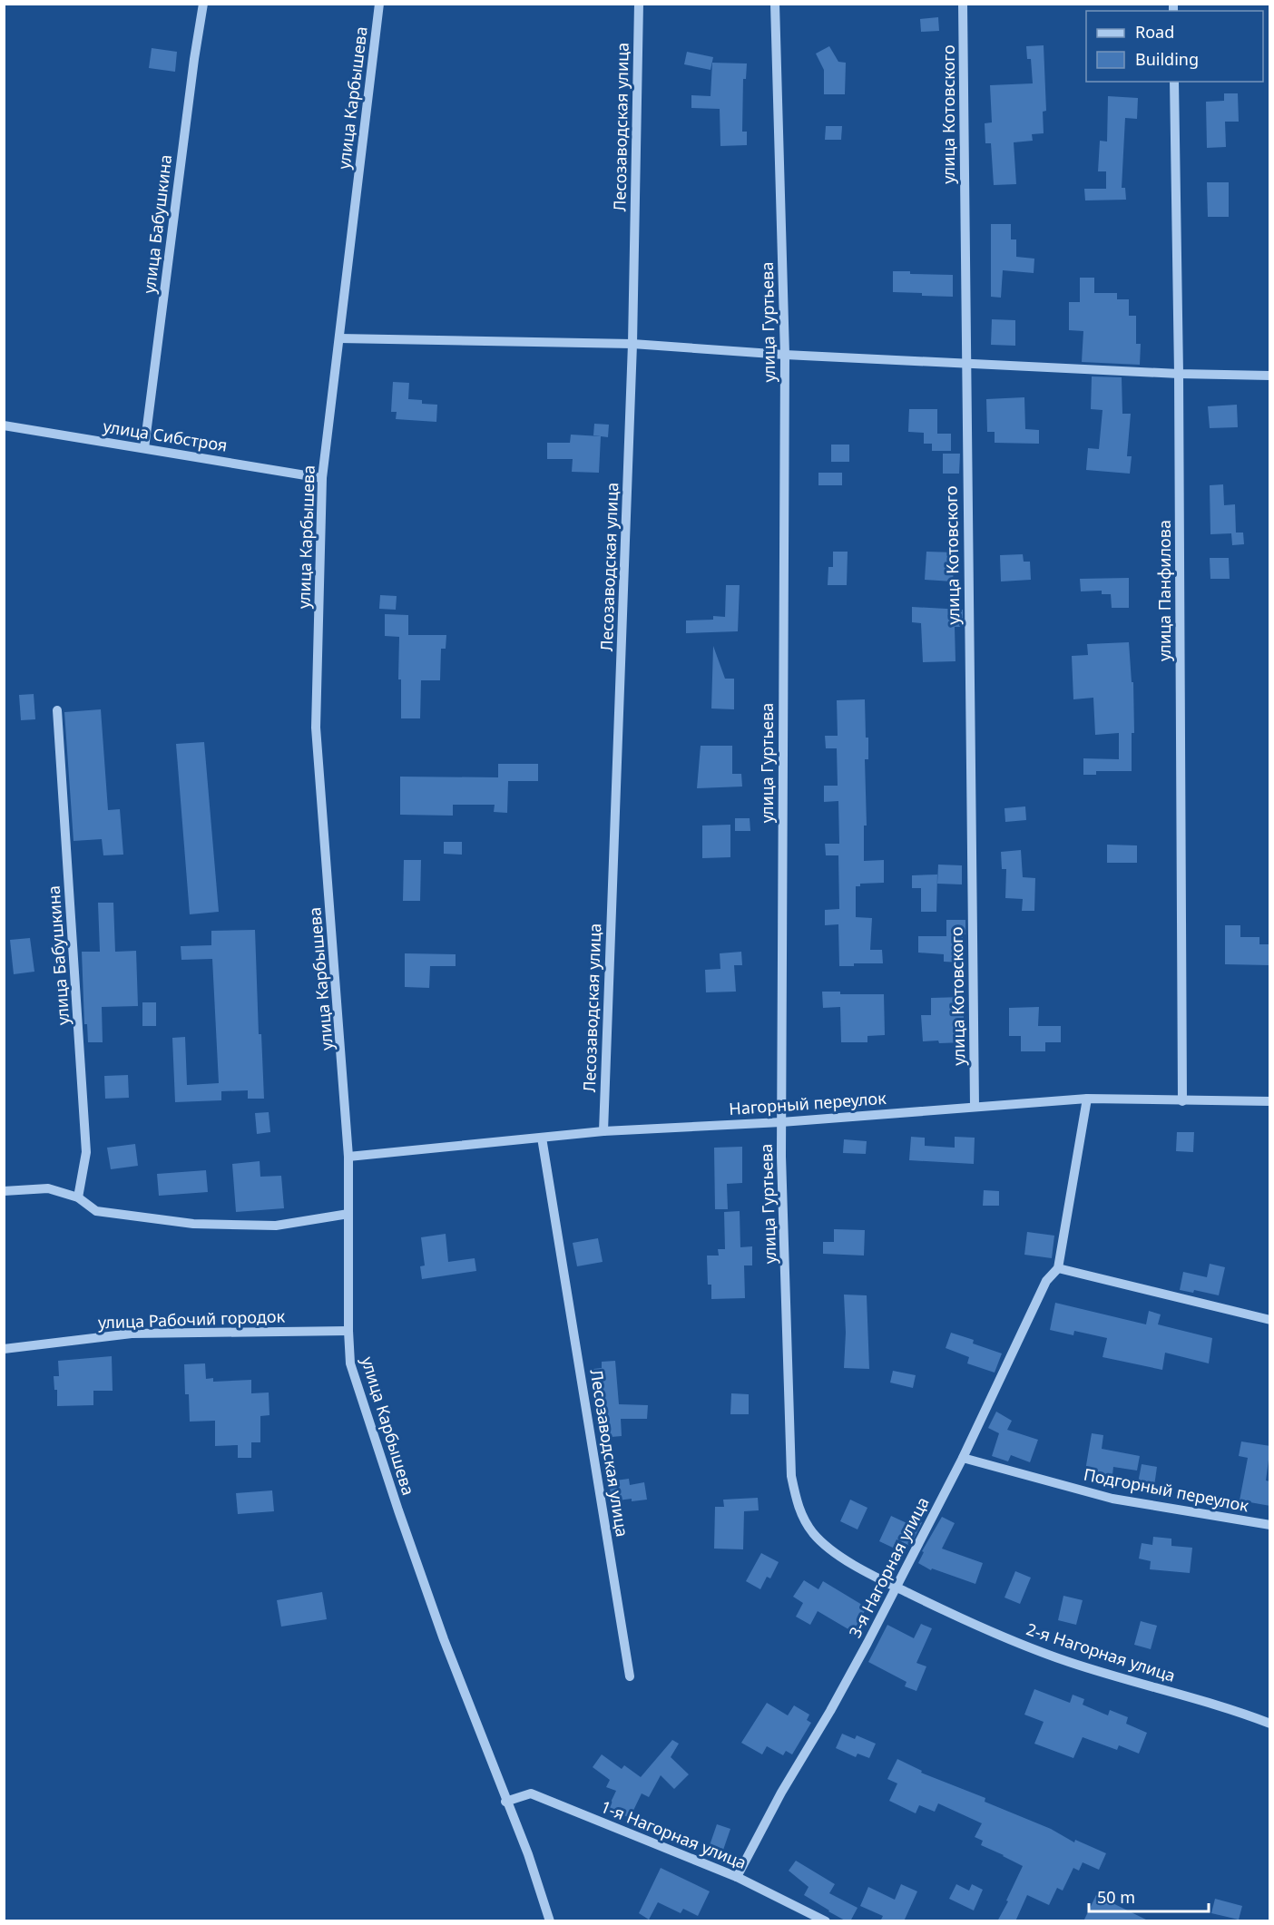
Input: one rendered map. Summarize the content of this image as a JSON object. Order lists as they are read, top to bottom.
{
  "streets": {
    "street": [
      "улица Карбышева",
      "улица Котовского",
      "Лесозаводская улица",
      "улица Бабушкина",
      "улица Гуртьева",
      "улица Сибстроя",
      "улица Панфилова",
      "Нагорный переулок",
      "улица Рабочий городок",
      "Подгорный переулок",
      "3-я Нагорная улица",
      "2-я Нагорная улица",
      "1-я Нагорная улица"
    ]
  },
  "crossings": [
    ["улица Карбышева", "улица Сибстроя"],
    ["улица Карбышева", "Нагорный переулок"],
    ["улица Карбышева", "улица Рабочий городок"],
    ["улица Карбышева", "1-я Нагорная улица"],
    ["улица Котовского", "Нагорный переулок"],
    ["Лесозаводская улица", "Нагорный переулок"],
    ["улица Бабушкина", "улица Сибстроя"],
    ["улица Гуртьева", "Нагорный переулок"],
    ["улица Гуртьева", "2-я Нагорная улица"],
    ["улица Панфилова", "Нагорный переулок"],
    ["Нагорный переулок", "3-я Нагорная улица"],
    ["Подгорный переулок", "3-я Нагорная улица"],
    ["3-я Нагорная улица", "2-я Нагорная улица"],
    ["3-я Нагорная улица", "1-я Нагорная улица"]
  ],
  "legend": ["Road", "Building"],
  "scale_bar": "50 m"
}
